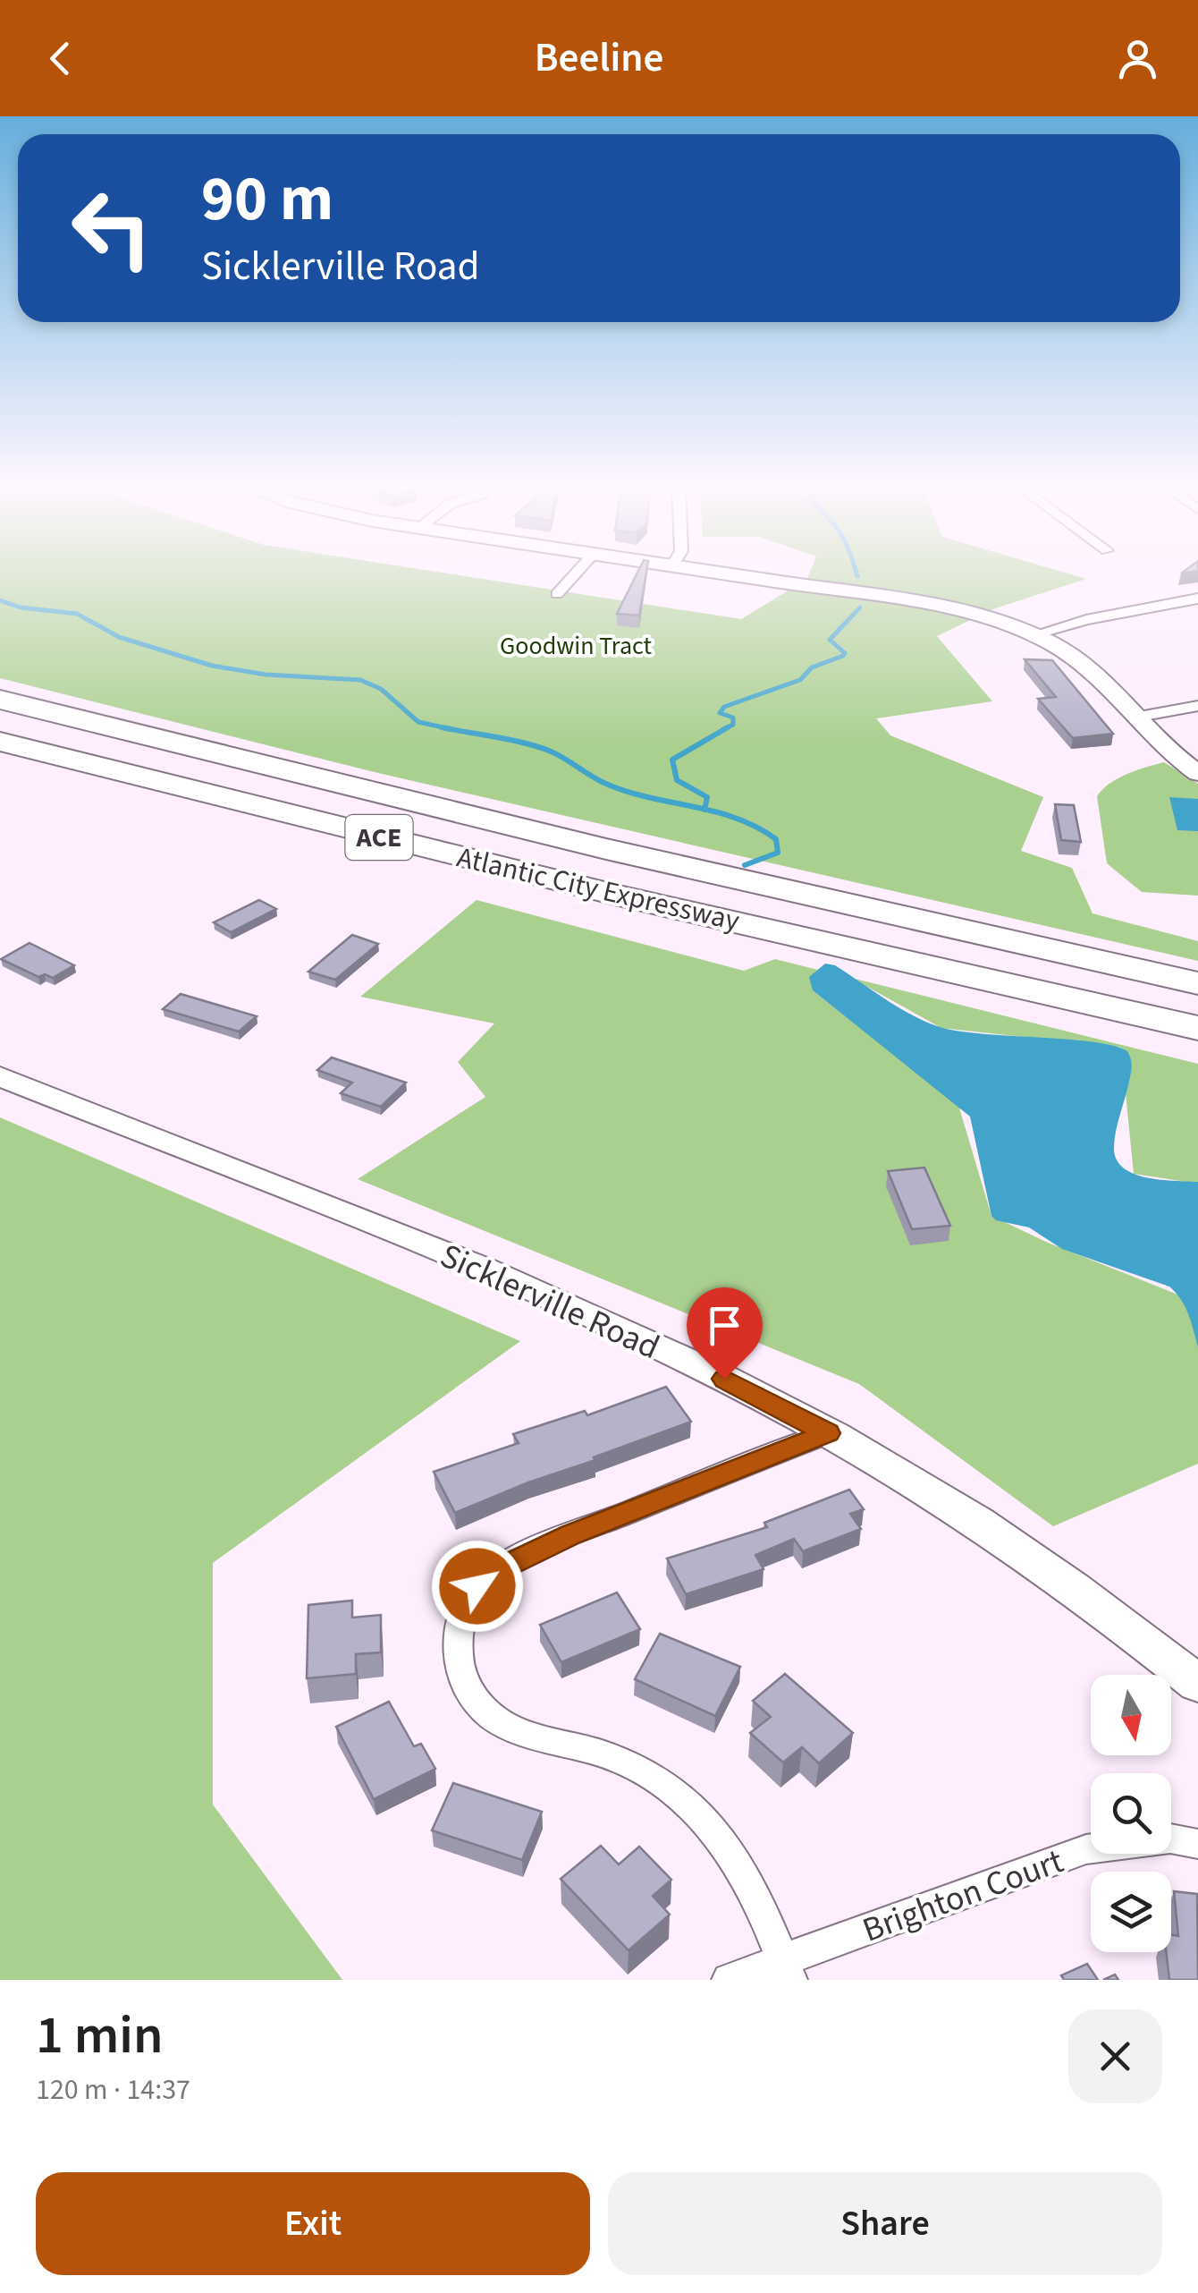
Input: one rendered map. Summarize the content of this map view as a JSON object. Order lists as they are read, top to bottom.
{
  "streets": {
    "highway": ["ACE", "Atlantic City Expressway"],
    "street": ["Sicklerville Road", "Brighton Court"]
  },
  "parks": ["Goodwin Tract"],
  "north": "bottom",
  "page": {
    "header": "Beeline",
    "turn": ["90 m", "Sicklerville Road"],
    "heading": ["1 min", "120 m · 14:37"],
    "buttons": ["Exit", "Share"]
  }
}
